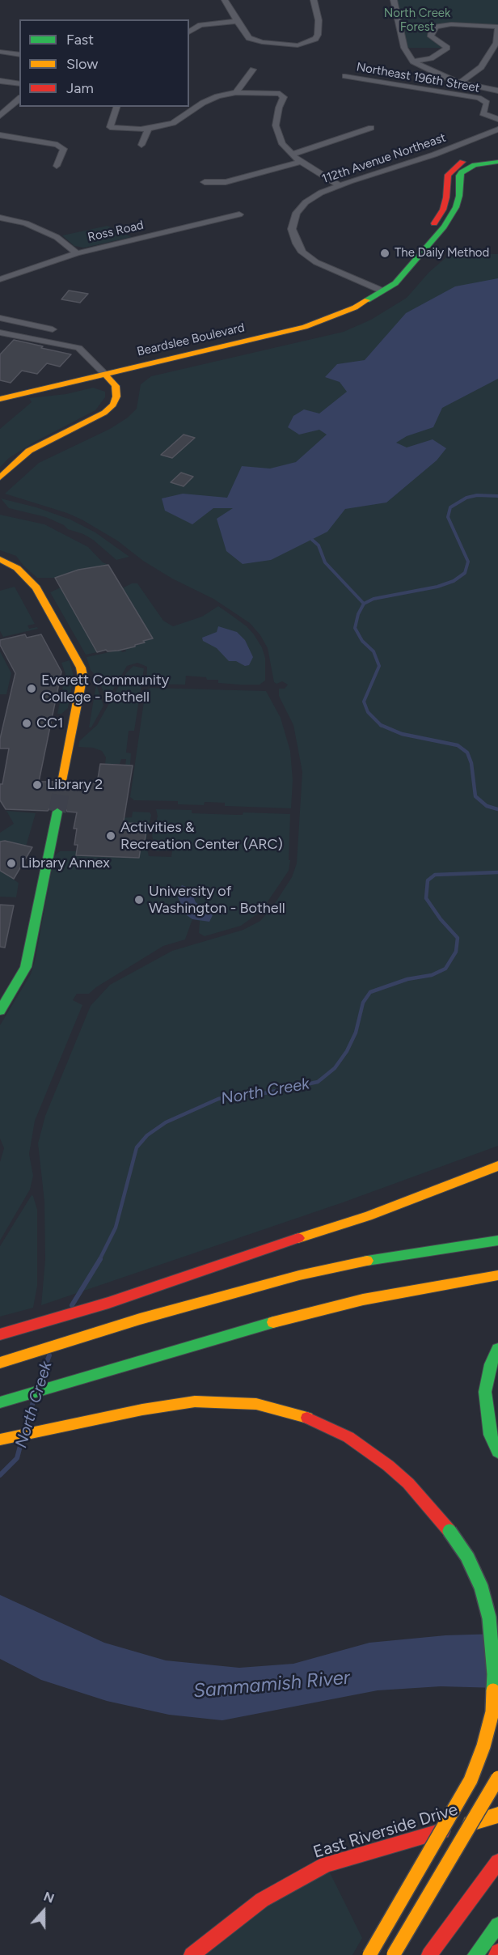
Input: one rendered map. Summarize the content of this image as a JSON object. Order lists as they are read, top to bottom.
{
  "streets": {
    "main road": ["Beardslee Boulevard", "East Riverside Drive"],
    "street": ["Northeast 196th Street", "112th Avenue Northeast", "Ross Road"]
  },
  "crossings": [
    ["112th Avenue Northeast", "Beardslee Boulevard"]
  ],
  "water": ["North Creek", "Sammamish River"],
  "parks": ["North Creek Forest"],
  "places": [
    "The Daily Method",
    "Everett Community College - Bothell",
    "CC1",
    "Library 2",
    "Activities & Recreation Center (ARC)",
    "Library Annex",
    "University of Washington - Bothell"
  ],
  "legend": ["Fast", "Slow", "Jam"],
  "north": "top"
}
